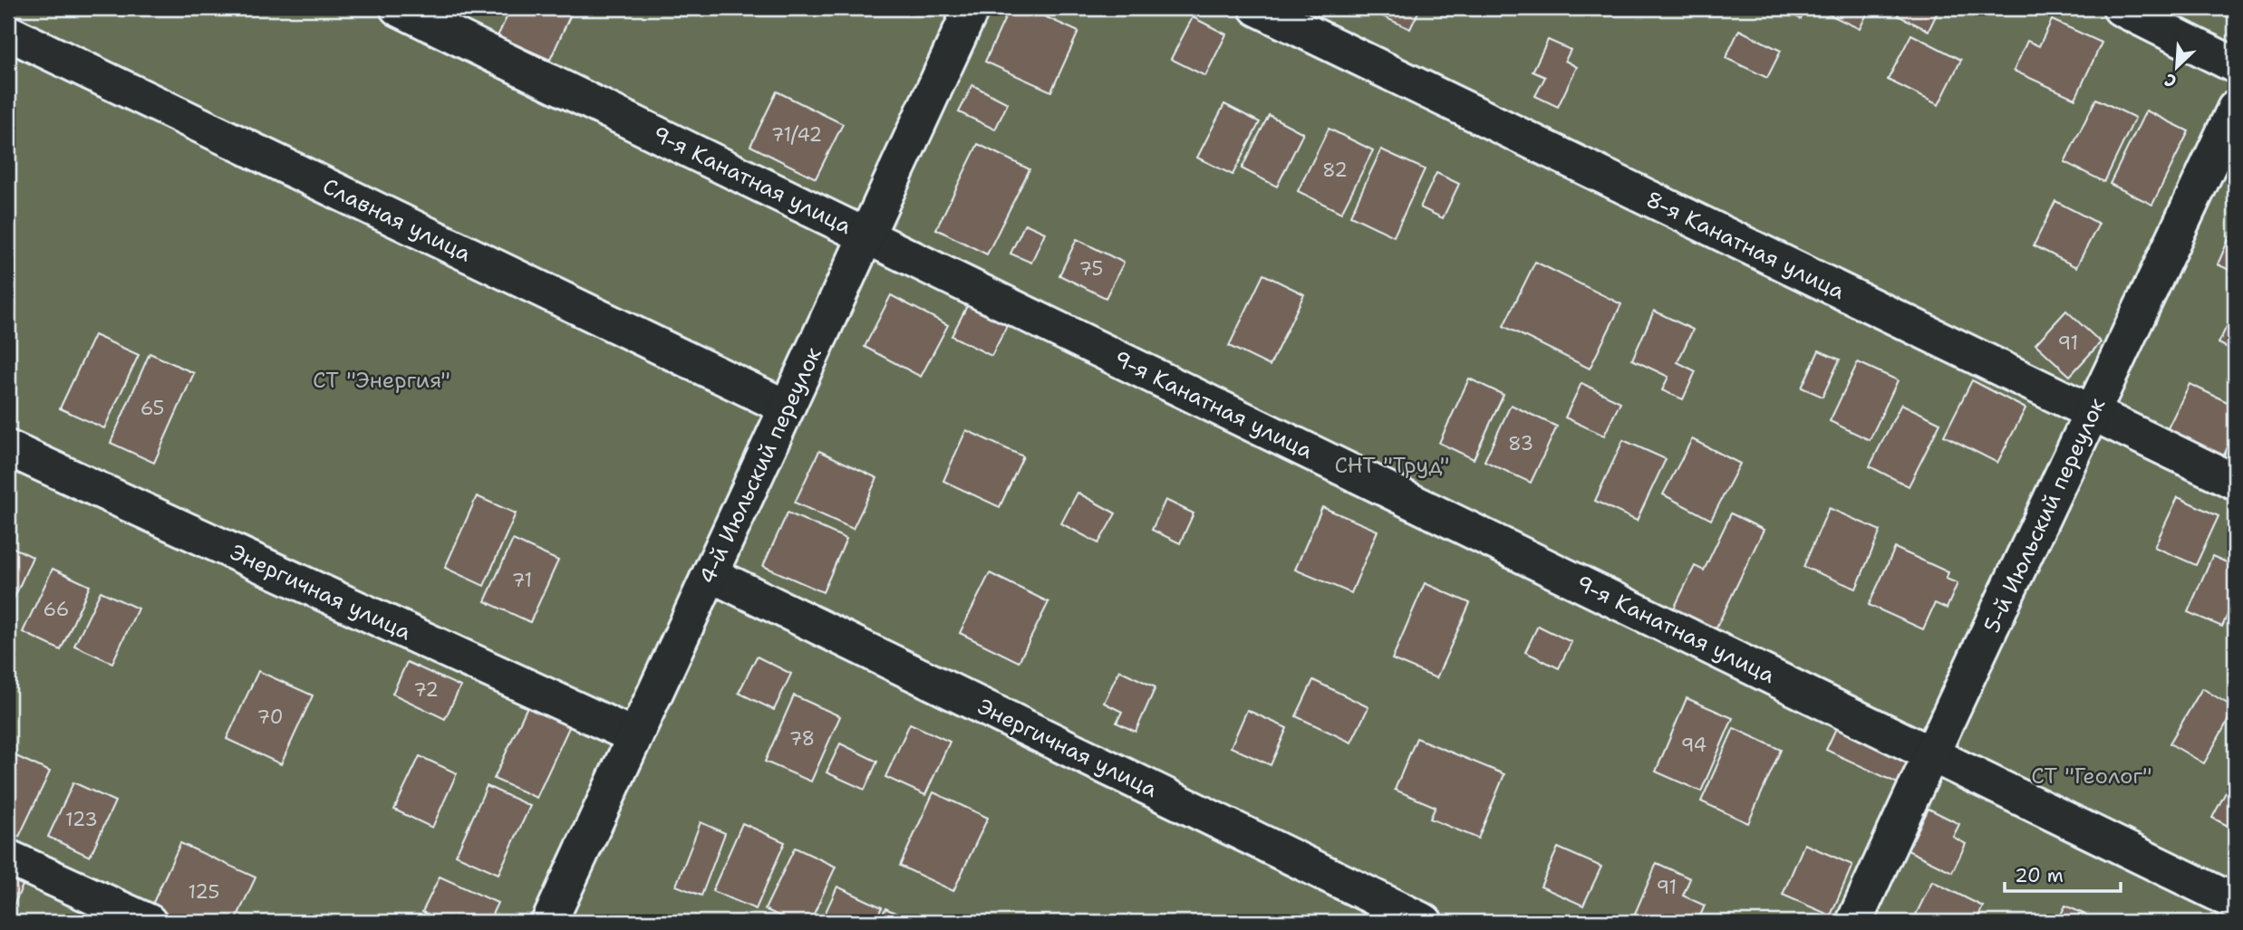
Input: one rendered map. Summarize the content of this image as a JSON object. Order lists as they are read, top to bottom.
{
  "streets": {
    "lane": [
      "9-я Канатная улица",
      "Славная улица",
      "8-я Канатная улица",
      "4-й Июльский переулок",
      "5-й Июльский переулок",
      "Энергичная улица"
    ]
  },
  "crossings": [
    ["9-я Канатная улица", "4-й Июльский переулок"],
    ["9-я Канатная улица", "5-й Июльский переулок"],
    ["Славная улица", "4-й Июльский переулок"],
    ["8-я Канатная улица", "5-й Июльский переулок"],
    ["4-й Июльский переулок", "Энергичная улица"]
  ],
  "parks": ["СТ \"Энергия\"", "СНТ \"Труд\"", "СТ \"Геолог\""],
  "house_numbers": [
    "71/42",
    "82",
    "75",
    "91",
    "65",
    "83",
    "71",
    "66",
    "72",
    "70",
    "78",
    "94",
    "123",
    "91",
    "125"
  ],
  "scale_bar": "20 m",
  "north": "bottom left"
}
